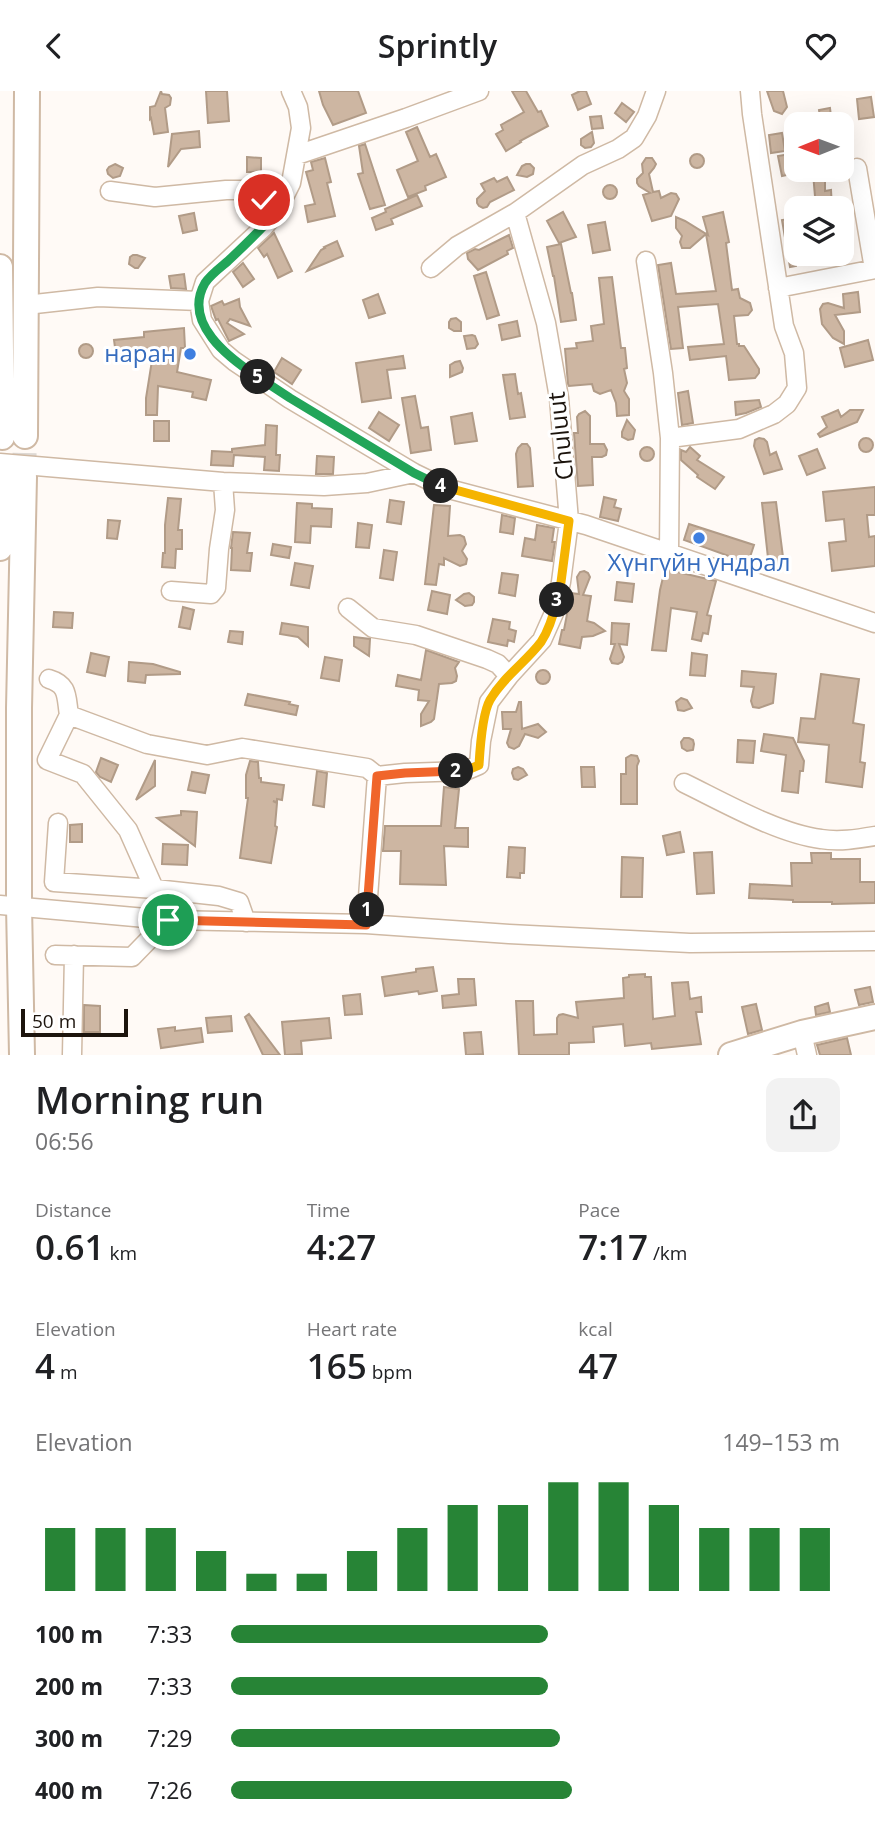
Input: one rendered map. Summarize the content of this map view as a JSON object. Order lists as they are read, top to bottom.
{
  "streets": {
    "street": ["Chuluut"]
  },
  "places": ["наран", "Хүнгүйн ундрал"],
  "scale_bar": "50 m",
  "north": "left",
  "page": {
    "header": "Sprintly",
    "pins": [
      "5",
      "4",
      "3",
      "2",
      "1"
    ],
    "scale": "50 m",
    "heading": ["Morning run", "06:56"],
    "stats": [
      ["Distance", "0.61 km"],
      ["Time", "4:27"],
      ["Pace", "7:17 /km"],
      ["Elevation", "4 m"],
      ["Heart rate", "165 bpm"],
      ["kcal", "47"]
    ],
    "chart": ["Elevation", "149–153 m"],
    "list": [
      {
        "name": "100 m",
        "note": "7:33"
      },
      {
        "name": "200 m",
        "note": "7:33"
      },
      {
        "name": "300 m",
        "note": "7:29"
      },
      {
        "name": "400 m",
        "note": "7:26"
      }
    ]
  }
}
